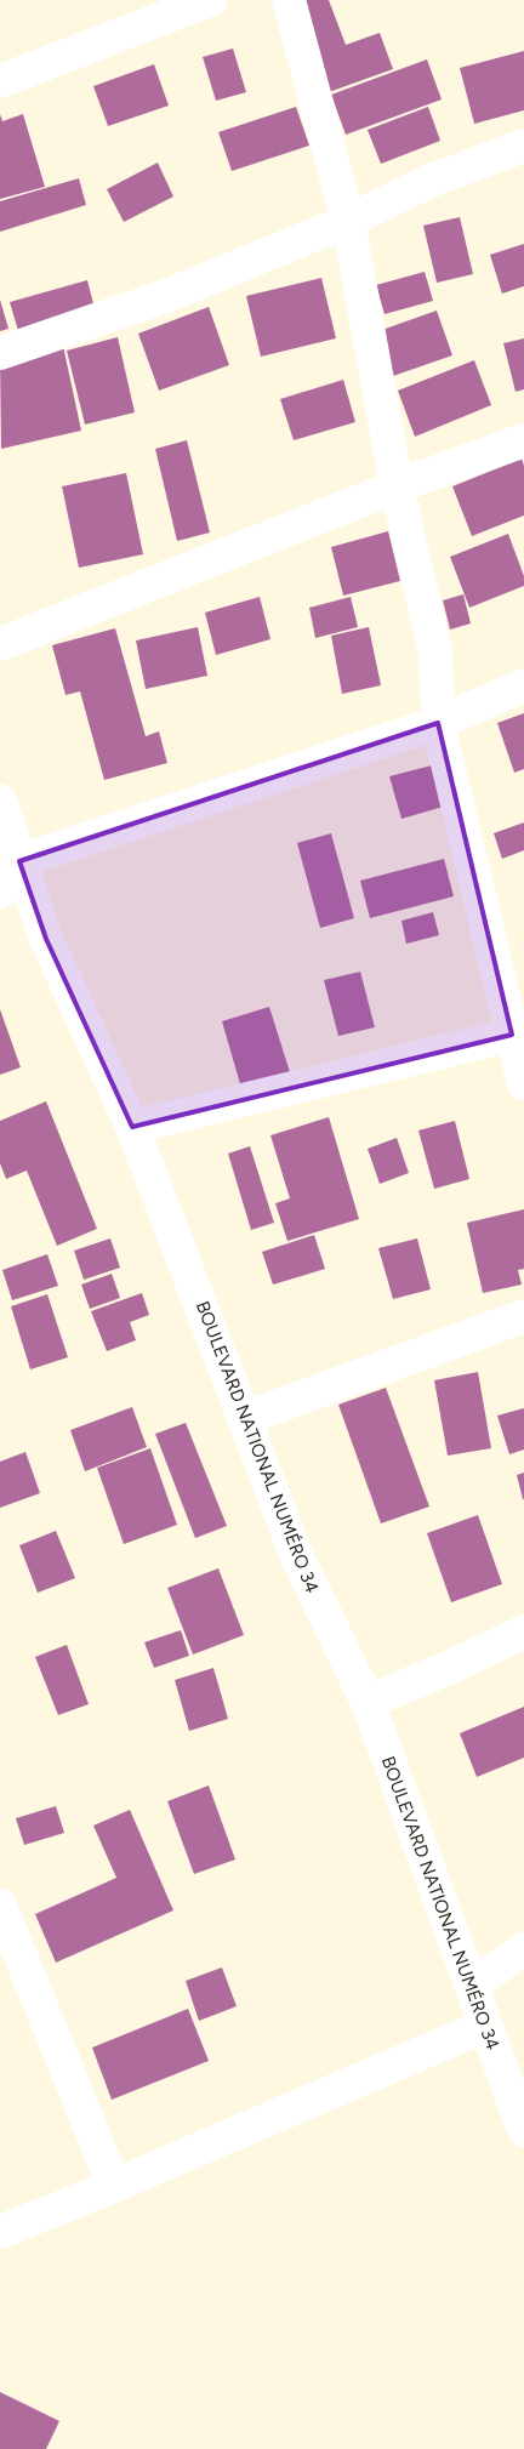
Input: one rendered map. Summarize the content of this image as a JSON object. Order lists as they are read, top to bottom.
{
  "streets": {
    "street": ["BOULEVARD NATIONAL NUMÉRO 34"]
  }
}
